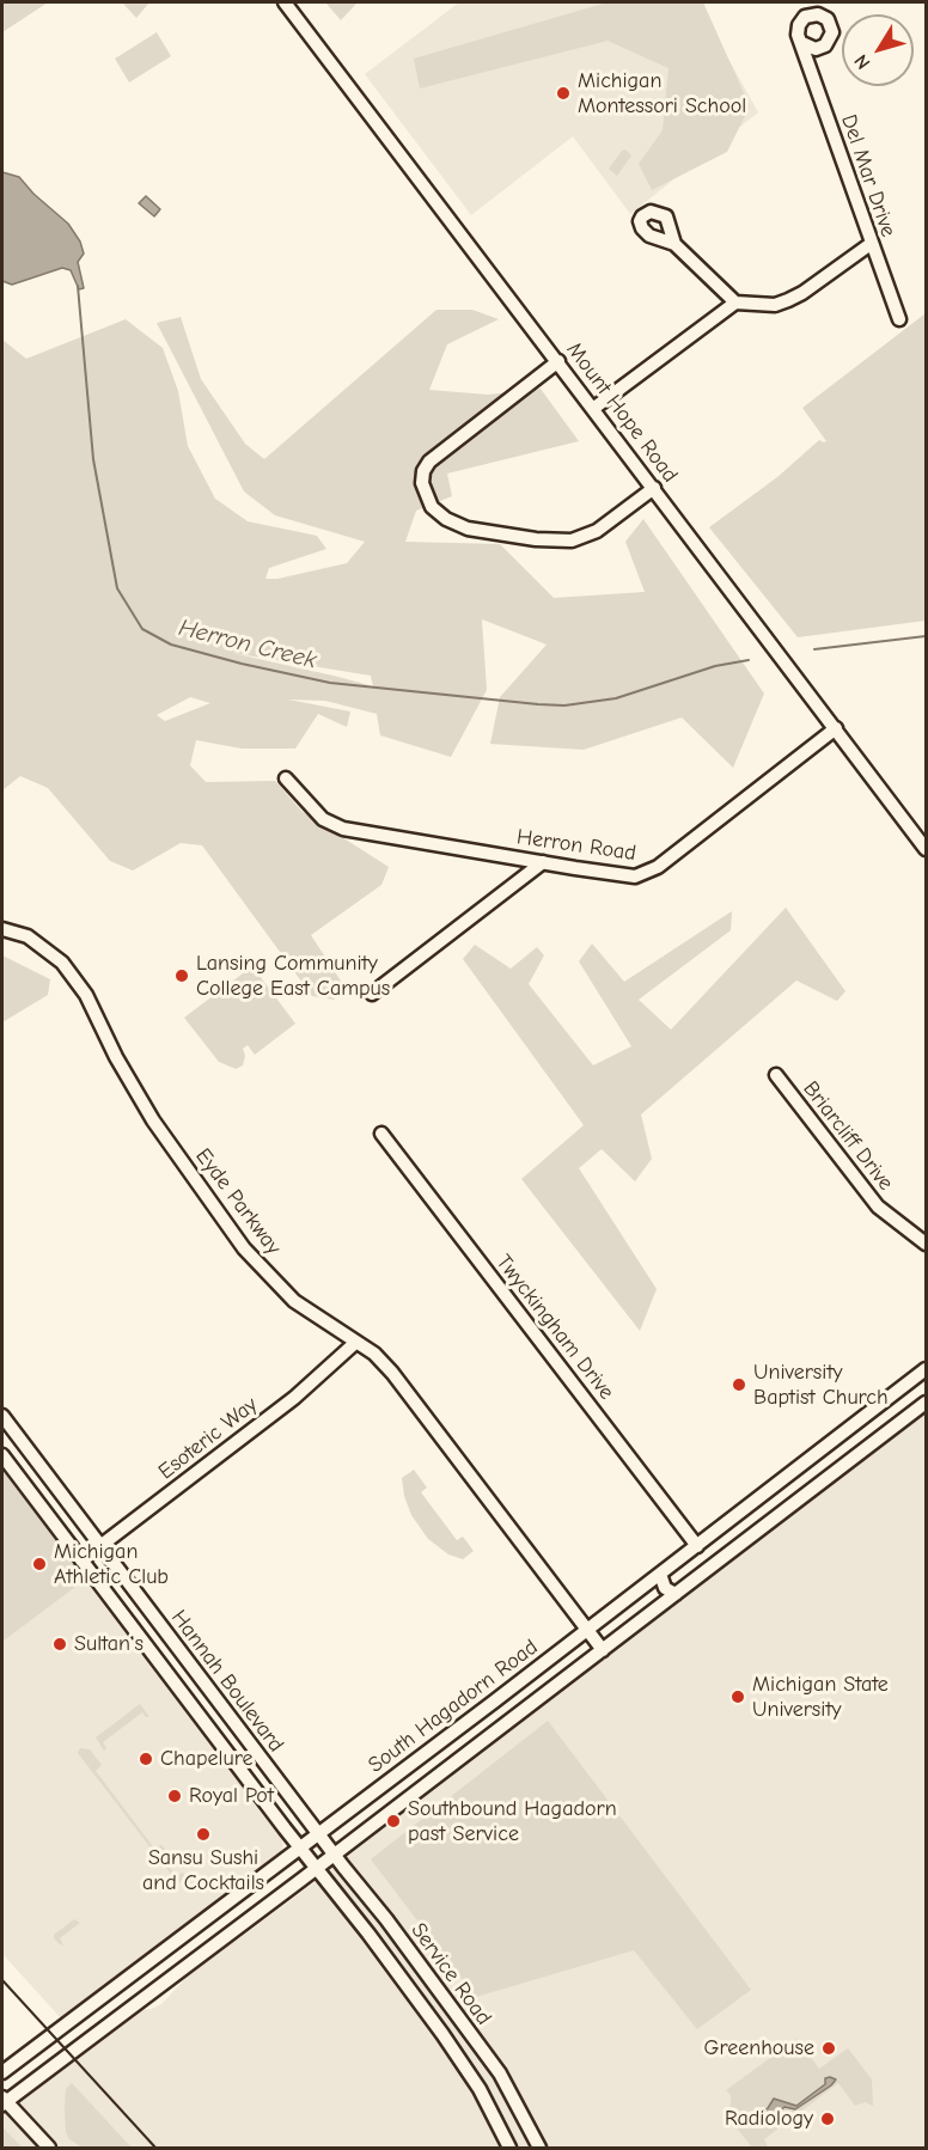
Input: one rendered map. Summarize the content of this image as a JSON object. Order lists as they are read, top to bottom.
{
  "streets": {
    "street": [
      "Del Mar Drive",
      "Mount Hope Road",
      "Herron Road",
      "Briarcliff Drive",
      "Eyde Parkway",
      "Twyckingham Drive",
      "Esoteric Way",
      "Hannah Boulevard",
      "South Hagadorn Road",
      "Service Road"
    ]
  },
  "crossings": [
    ["Mount Hope Road", "Herron Road"],
    ["Eyde Parkway", "Esoteric Way"],
    ["Eyde Parkway", "South Hagadorn Road"],
    ["Twyckingham Drive", "South Hagadorn Road"],
    ["Esoteric Way", "Hannah Boulevard"],
    ["Hannah Boulevard", "South Hagadorn Road"],
    ["Hannah Boulevard", "Service Road"],
    ["South Hagadorn Road", "Service Road"]
  ],
  "water": ["Herron Creek"],
  "places": [
    "Michigan Montessori School",
    "Lansing Community College East Campus",
    "University Baptist Church",
    "Michigan Athletic Club",
    "Sultan's",
    "Michigan State University",
    "Chapelure",
    "Royal Pot",
    "Southbound Hagadorn past Service",
    "Sansu Sushi and Cocktails",
    "Greenhouse",
    "Radiology"
  ],
  "north": "bottom left"
}
